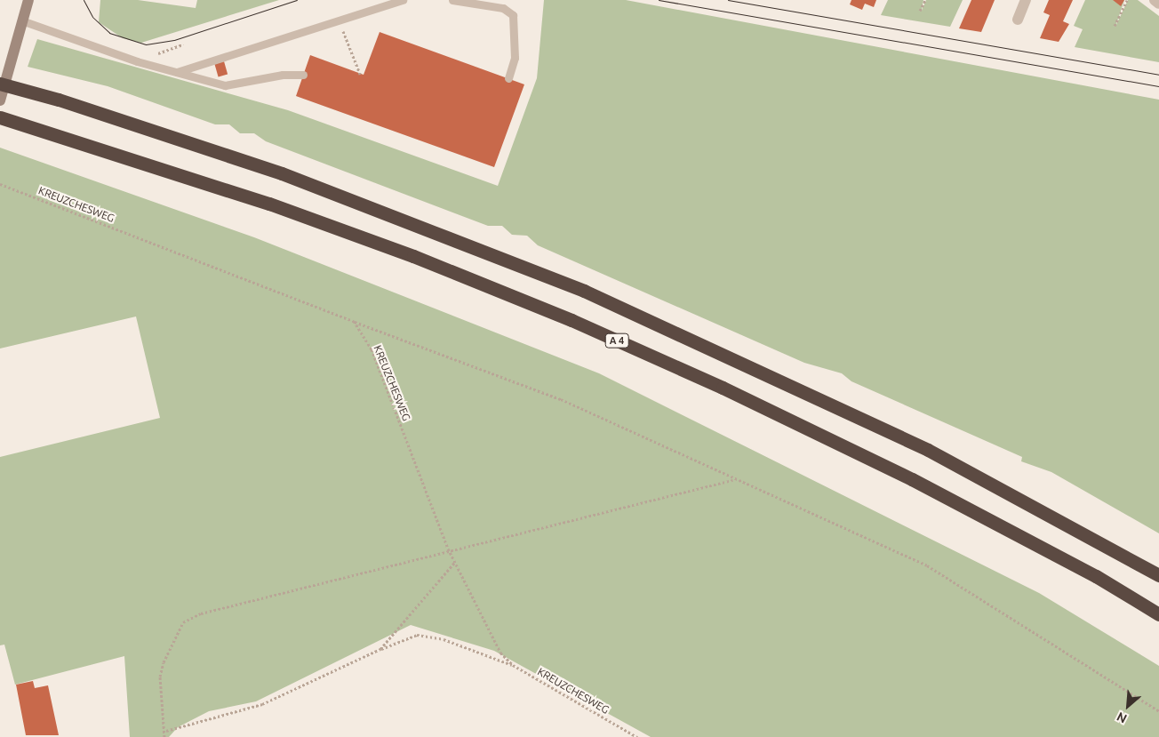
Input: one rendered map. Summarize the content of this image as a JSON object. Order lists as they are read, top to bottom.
{
  "streets": {
    "highway": ["A 4"],
    "path": ["KREUZCHESWEG"]
  },
  "north": "bottom left"
}
